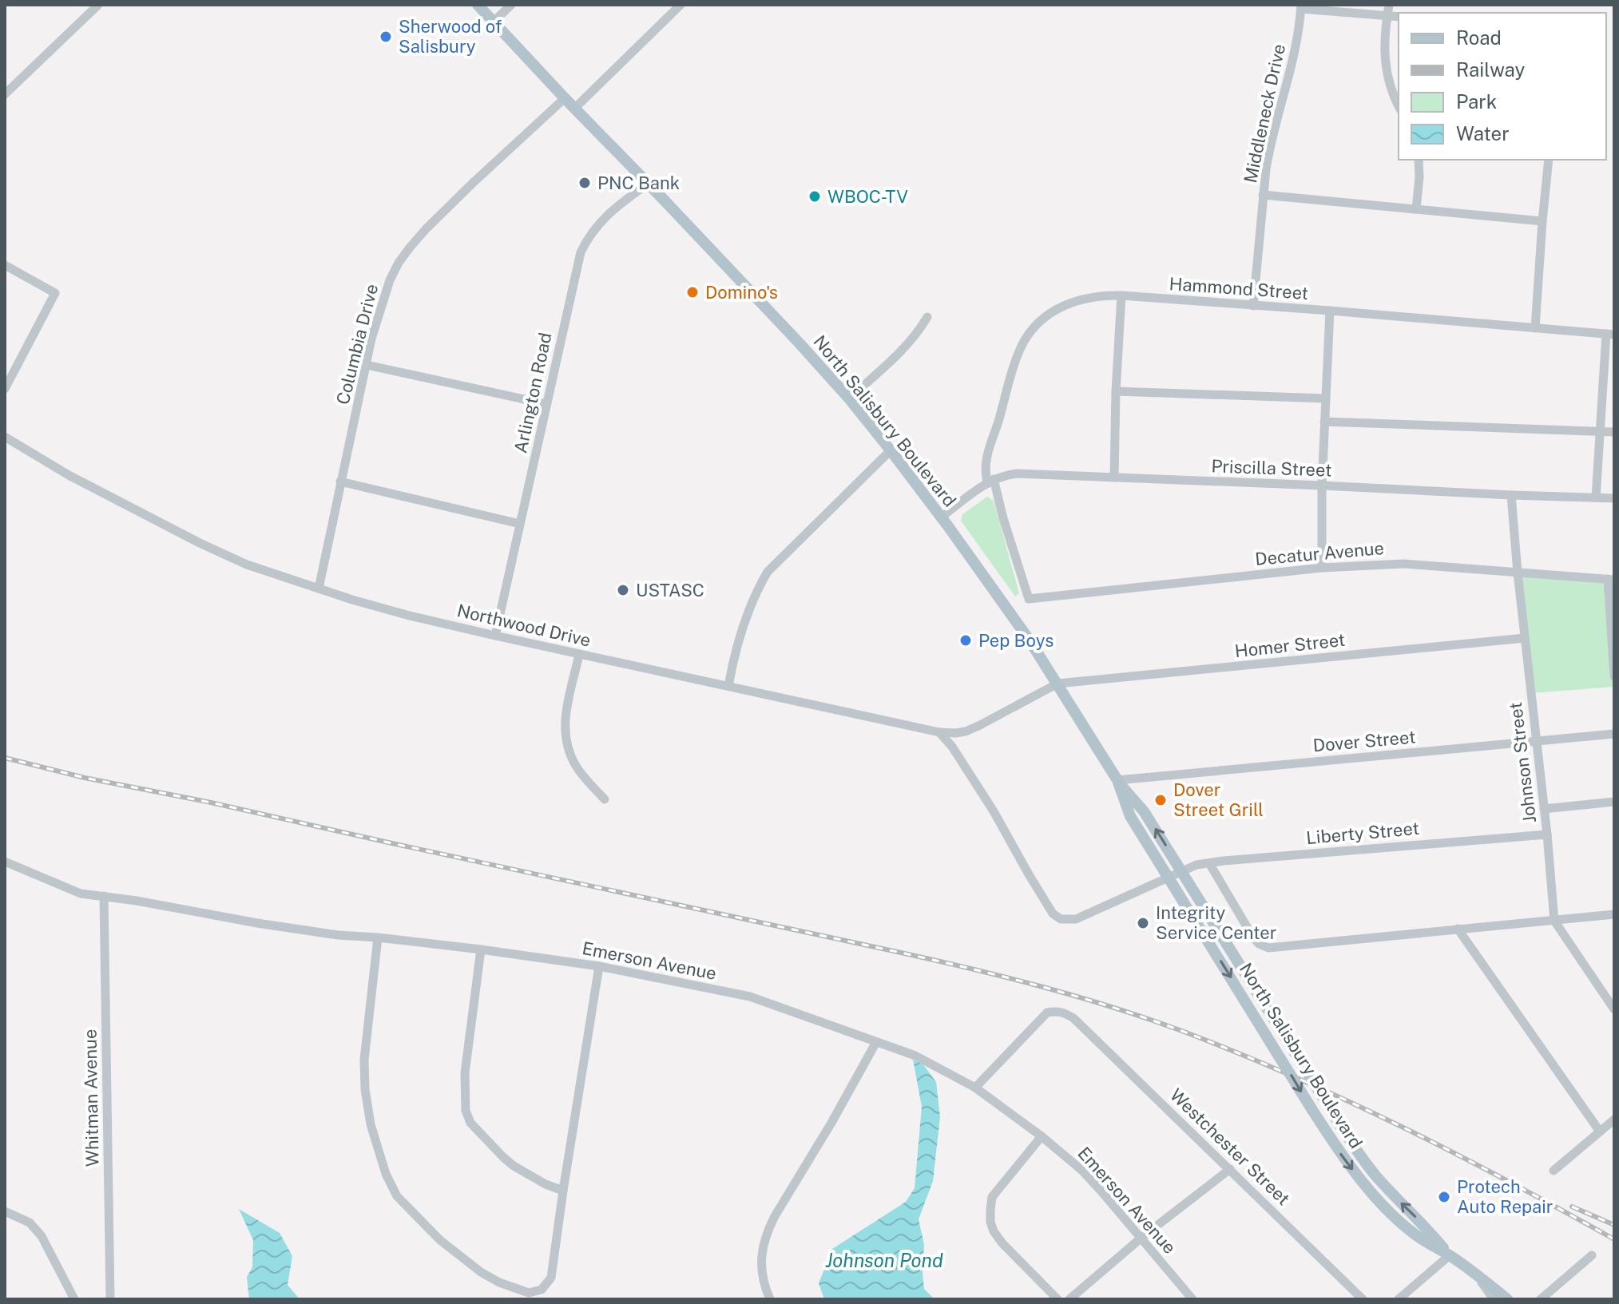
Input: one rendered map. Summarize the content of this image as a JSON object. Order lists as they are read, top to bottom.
{
  "streets": {
    "main road": ["North Salisbury Boulevard"],
    "street": [
      "Middleneck Drive",
      "Hammond Street",
      "Columbia Drive",
      "Arlington Road",
      "Priscilla Street",
      "Decatur Avenue",
      "Northwood Drive",
      "Homer Street",
      "Dover Street",
      "Johnson Street",
      "Liberty Street",
      "Emerson Avenue",
      "Whitman Avenue",
      "Westchester Street"
    ]
  },
  "crossings": [
    ["Middleneck Drive", "Hammond Street"],
    ["Hammond Street", "Priscilla Street"],
    ["Hammond Street", "Decatur Avenue"],
    ["Columbia Drive", "North Salisbury Boulevard"],
    ["Columbia Drive", "Northwood Drive"],
    ["Arlington Road", "North Salisbury Boulevard"],
    ["Arlington Road", "Northwood Drive"],
    ["North Salisbury Boulevard", "Priscilla Street"],
    ["North Salisbury Boulevard", "Northwood Drive"],
    ["North Salisbury Boulevard", "Homer Street"],
    ["North Salisbury Boulevard", "Dover Street"],
    ["North Salisbury Boulevard", "Liberty Street"],
    ["Priscilla Street", "Johnson Street"],
    ["Decatur Avenue", "Johnson Street"],
    ["Northwood Drive", "Homer Street"],
    ["Northwood Drive", "Liberty Street"],
    ["Homer Street", "Johnson Street"],
    ["Dover Street", "Johnson Street"],
    ["Johnson Street", "Liberty Street"],
    ["Emerson Avenue", "Whitman Avenue"],
    ["Emerson Avenue", "Westchester Street"]
  ],
  "water": ["Johnson Pond"],
  "places": [
    "Sherwood of Salisbury",
    "PNC Bank",
    "WBOC-TV",
    "Domino's",
    "USTASC",
    "Pep Boys",
    "Dover Street Grill",
    "Integrity Service Center",
    "Protech Auto Repair"
  ],
  "legend": [
    "Road",
    "Railway",
    "Park",
    "Water"
  ]
}
